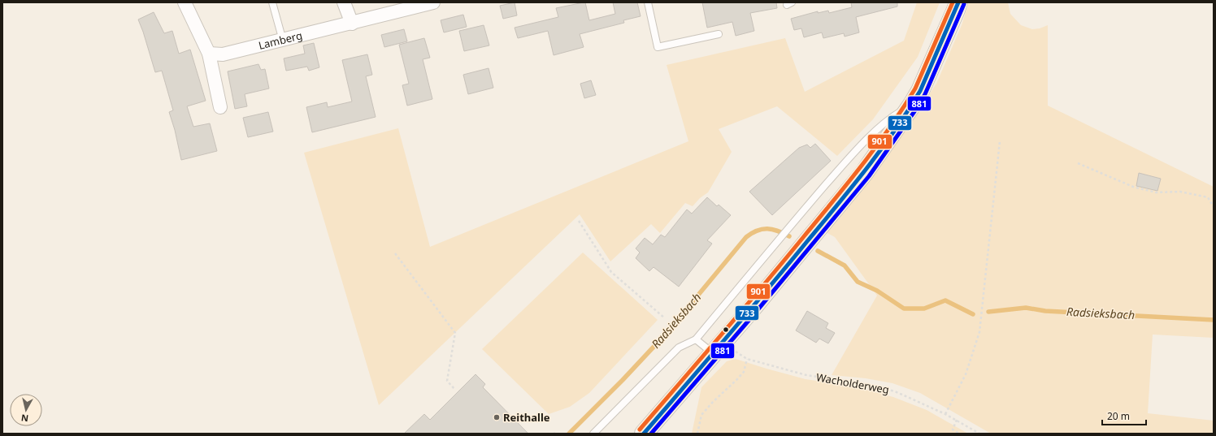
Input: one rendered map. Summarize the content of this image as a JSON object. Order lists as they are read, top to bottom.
{
  "streets": {
    "street": ["Lamberg"],
    "path": ["Wacholderweg"]
  },
  "water": ["Radsieksbach"],
  "places": ["Reithalle"],
  "lines": ["transit line 733", "transit line 901", "transit line 881"],
  "scale_bar": "20 m",
  "north": "bottom"
}
